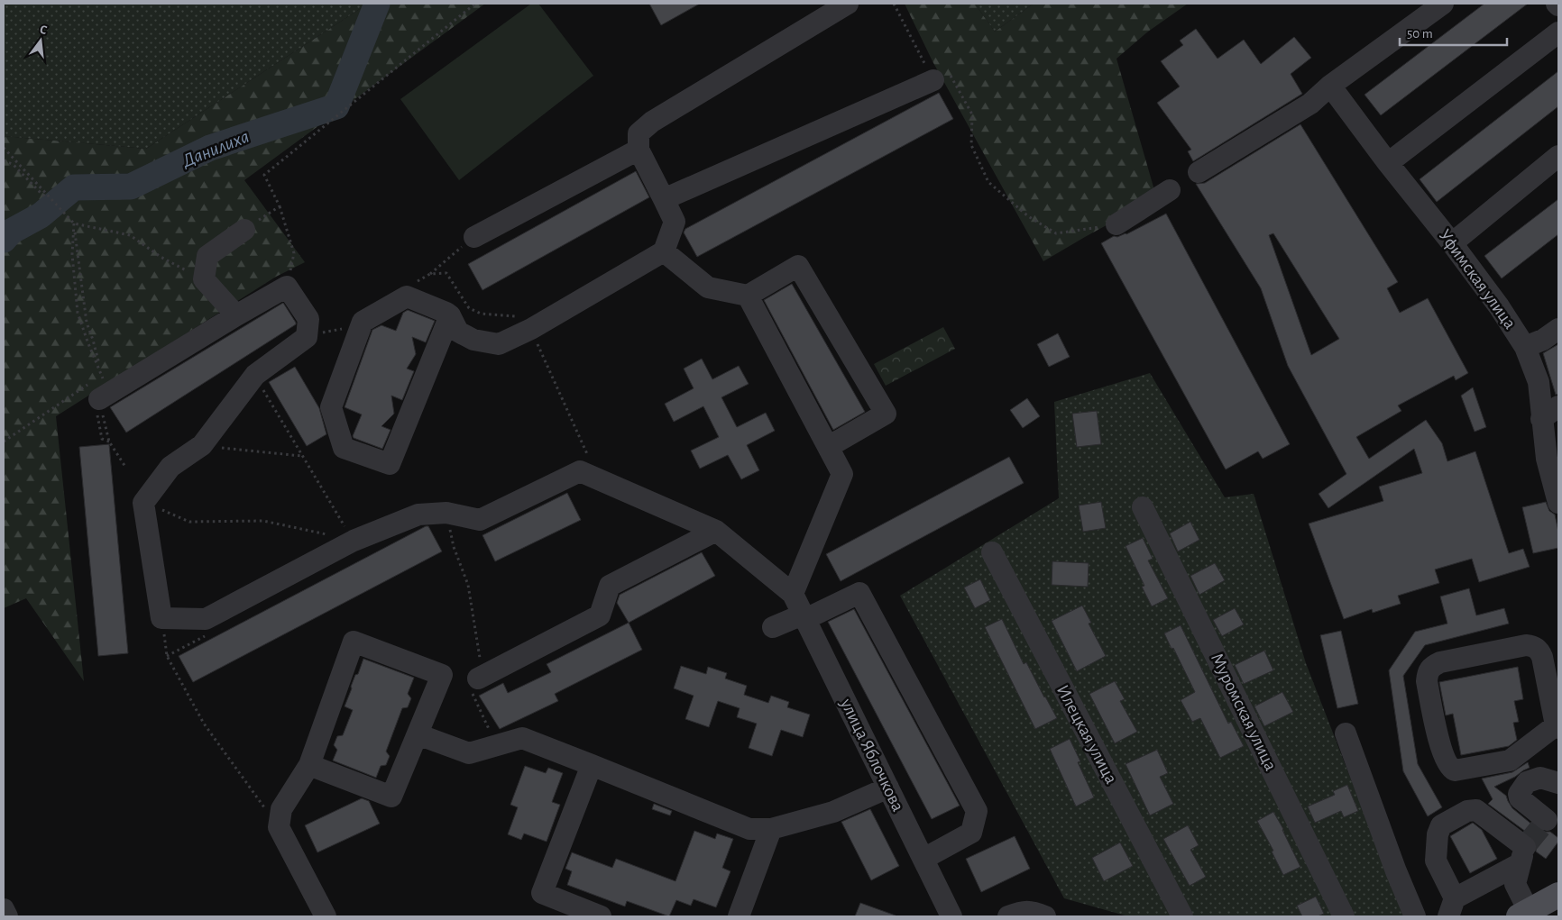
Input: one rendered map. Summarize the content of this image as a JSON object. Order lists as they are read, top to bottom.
{
  "streets": {
    "street": [
      "Уфимская улица",
      "Муромская улица",
      "Илецкая улица",
      "улица Яблочкова"
    ]
  },
  "water": ["Данилиха"],
  "scale_bar": "50 m",
  "north": "top"
}
